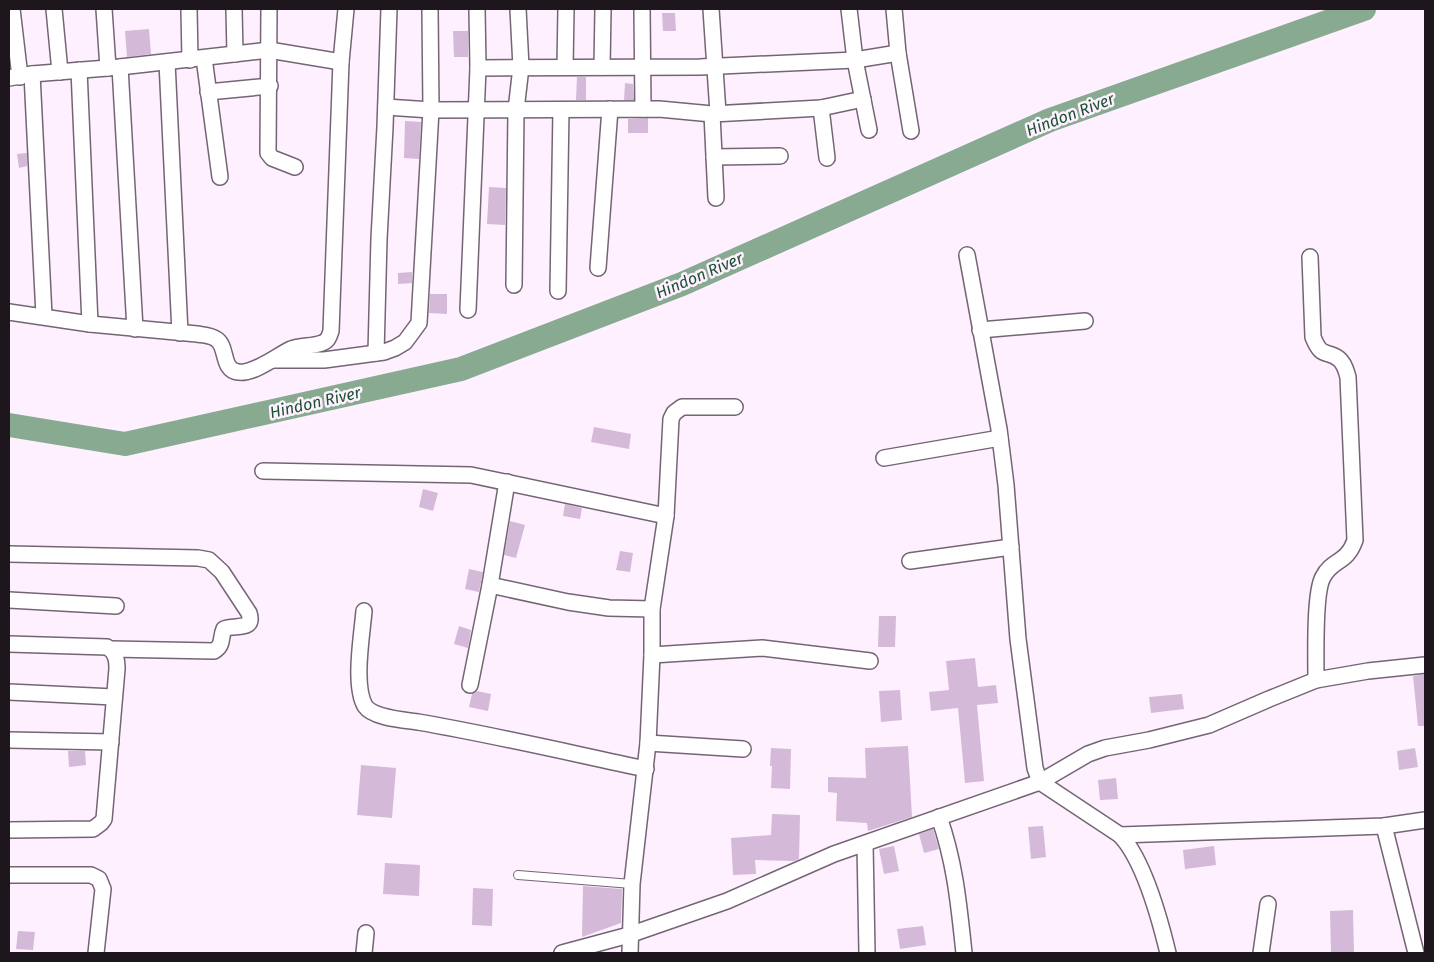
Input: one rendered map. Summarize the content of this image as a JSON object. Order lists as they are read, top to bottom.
{
  "water": ["Hindon River"]
}
